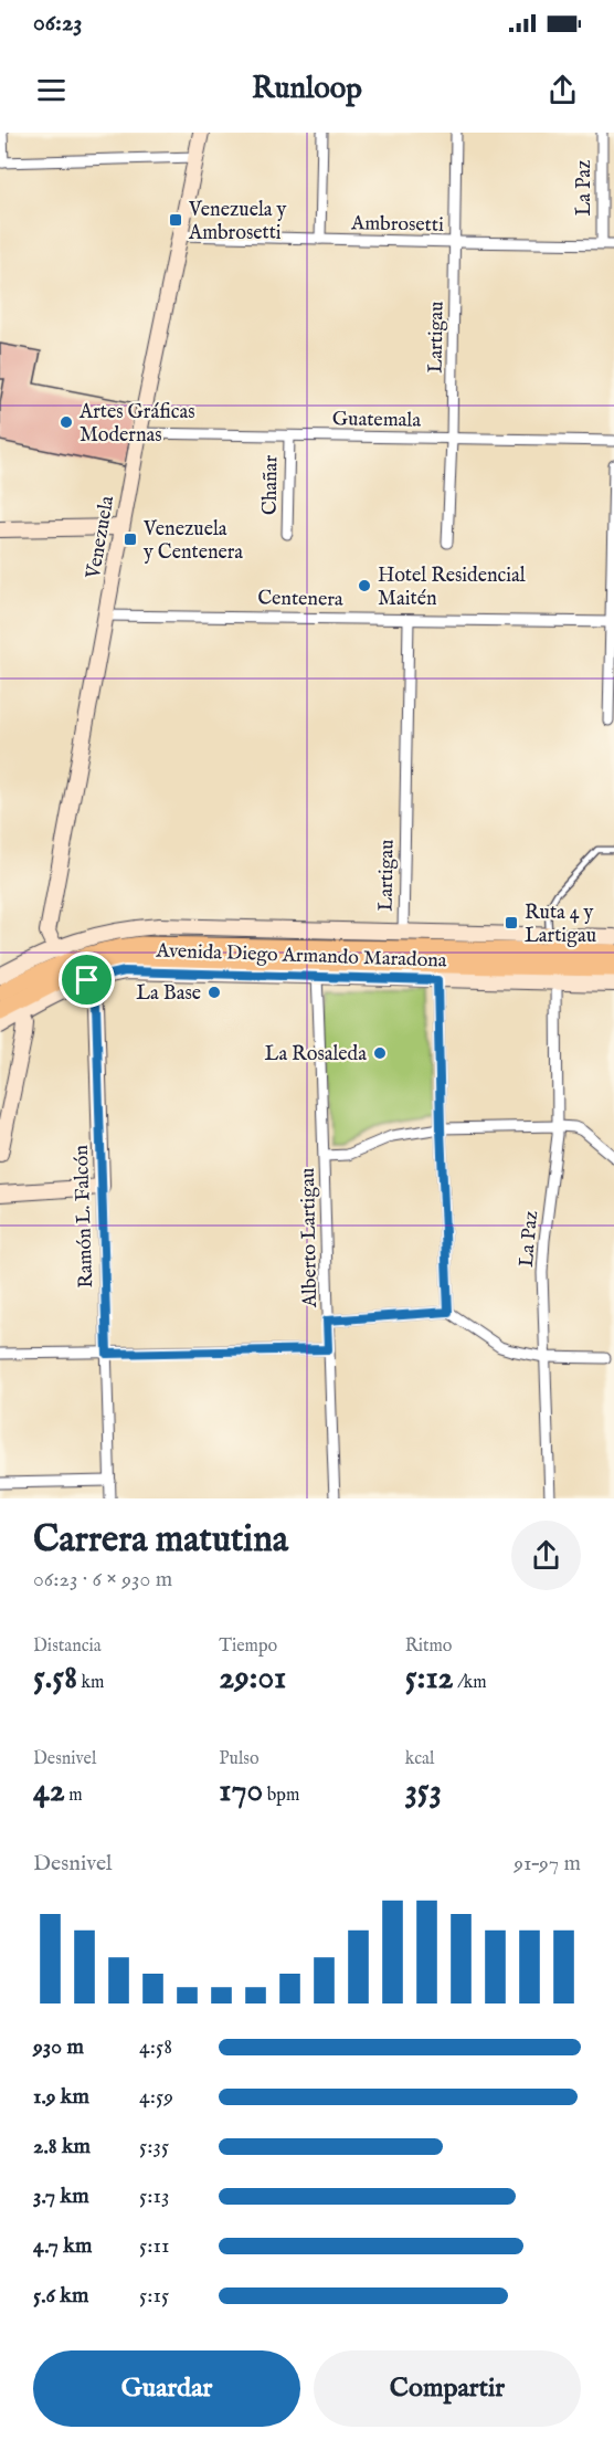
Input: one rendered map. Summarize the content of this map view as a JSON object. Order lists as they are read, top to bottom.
{
  "streets": {
    "main road": ["Avenida Diego Armando Maradona"],
    "street": [
      "La Paz",
      "Ambrosetti",
      "Lartigau",
      "Guatemala",
      "Chañar",
      "Venezuela",
      "Centenera",
      "Ramón L. Falcón",
      "Alberto Lartigau"
    ]
  },
  "crossings": [
    ["La Paz", "Ambrosetti"],
    ["La Paz", "Avenida Diego Armando Maradona"],
    ["Ambrosetti", "Lartigau"],
    ["Ambrosetti", "Venezuela"],
    ["Lartigau", "Guatemala"],
    ["Lartigau", "Centenera"],
    ["Lartigau", "Avenida Diego Armando Maradona"],
    ["Guatemala", "Chañar"],
    ["Guatemala", "Venezuela"],
    ["Venezuela", "Centenera"],
    ["Venezuela", "Avenida Diego Armando Maradona"],
    ["Venezuela", "Ramón L. Falcón"],
    ["Avenida Diego Armando Maradona", "Ramón L. Falcón"],
    ["Avenida Diego Armando Maradona", "Alberto Lartigau"]
  ],
  "places": {
    "transit": ["Venezuela y Ambrosetti", "Venezuela y Centenera", "Ruta 4 y Lartigau"],
    "other": [
      "Artes Gráficas Modernas",
      "Hotel Residencial Maitén",
      "La Base",
      "La Rosaleda"
    ]
  },
  "page": {
    "status": "06:23",
    "header": "Runloop",
    "heading": ["Carrera matutina", "06:23 · 6 × 930 m"],
    "stats": [
      ["Distancia", "5.58 km"],
      ["Tiempo", "29:01"],
      ["Ritmo", "5:12 /km"],
      ["Desnivel", "42 m"],
      ["Pulso", "170 bpm"],
      ["kcal", "353"]
    ],
    "chart": ["Desnivel", "91–97 m"],
    "list": [
      {
        "name": "930 m",
        "note": "4:58"
      },
      {
        "name": "1.9 km",
        "note": "4:59"
      },
      {
        "name": "2.8 km",
        "note": "5:35"
      },
      {
        "name": "3.7 km",
        "note": "5:13"
      },
      {
        "name": "4.7 km",
        "note": "5:11"
      },
      {
        "name": "5.6 km",
        "note": "5:15"
      }
    ],
    "buttons": ["Guardar", "Compartir"]
  }
}
